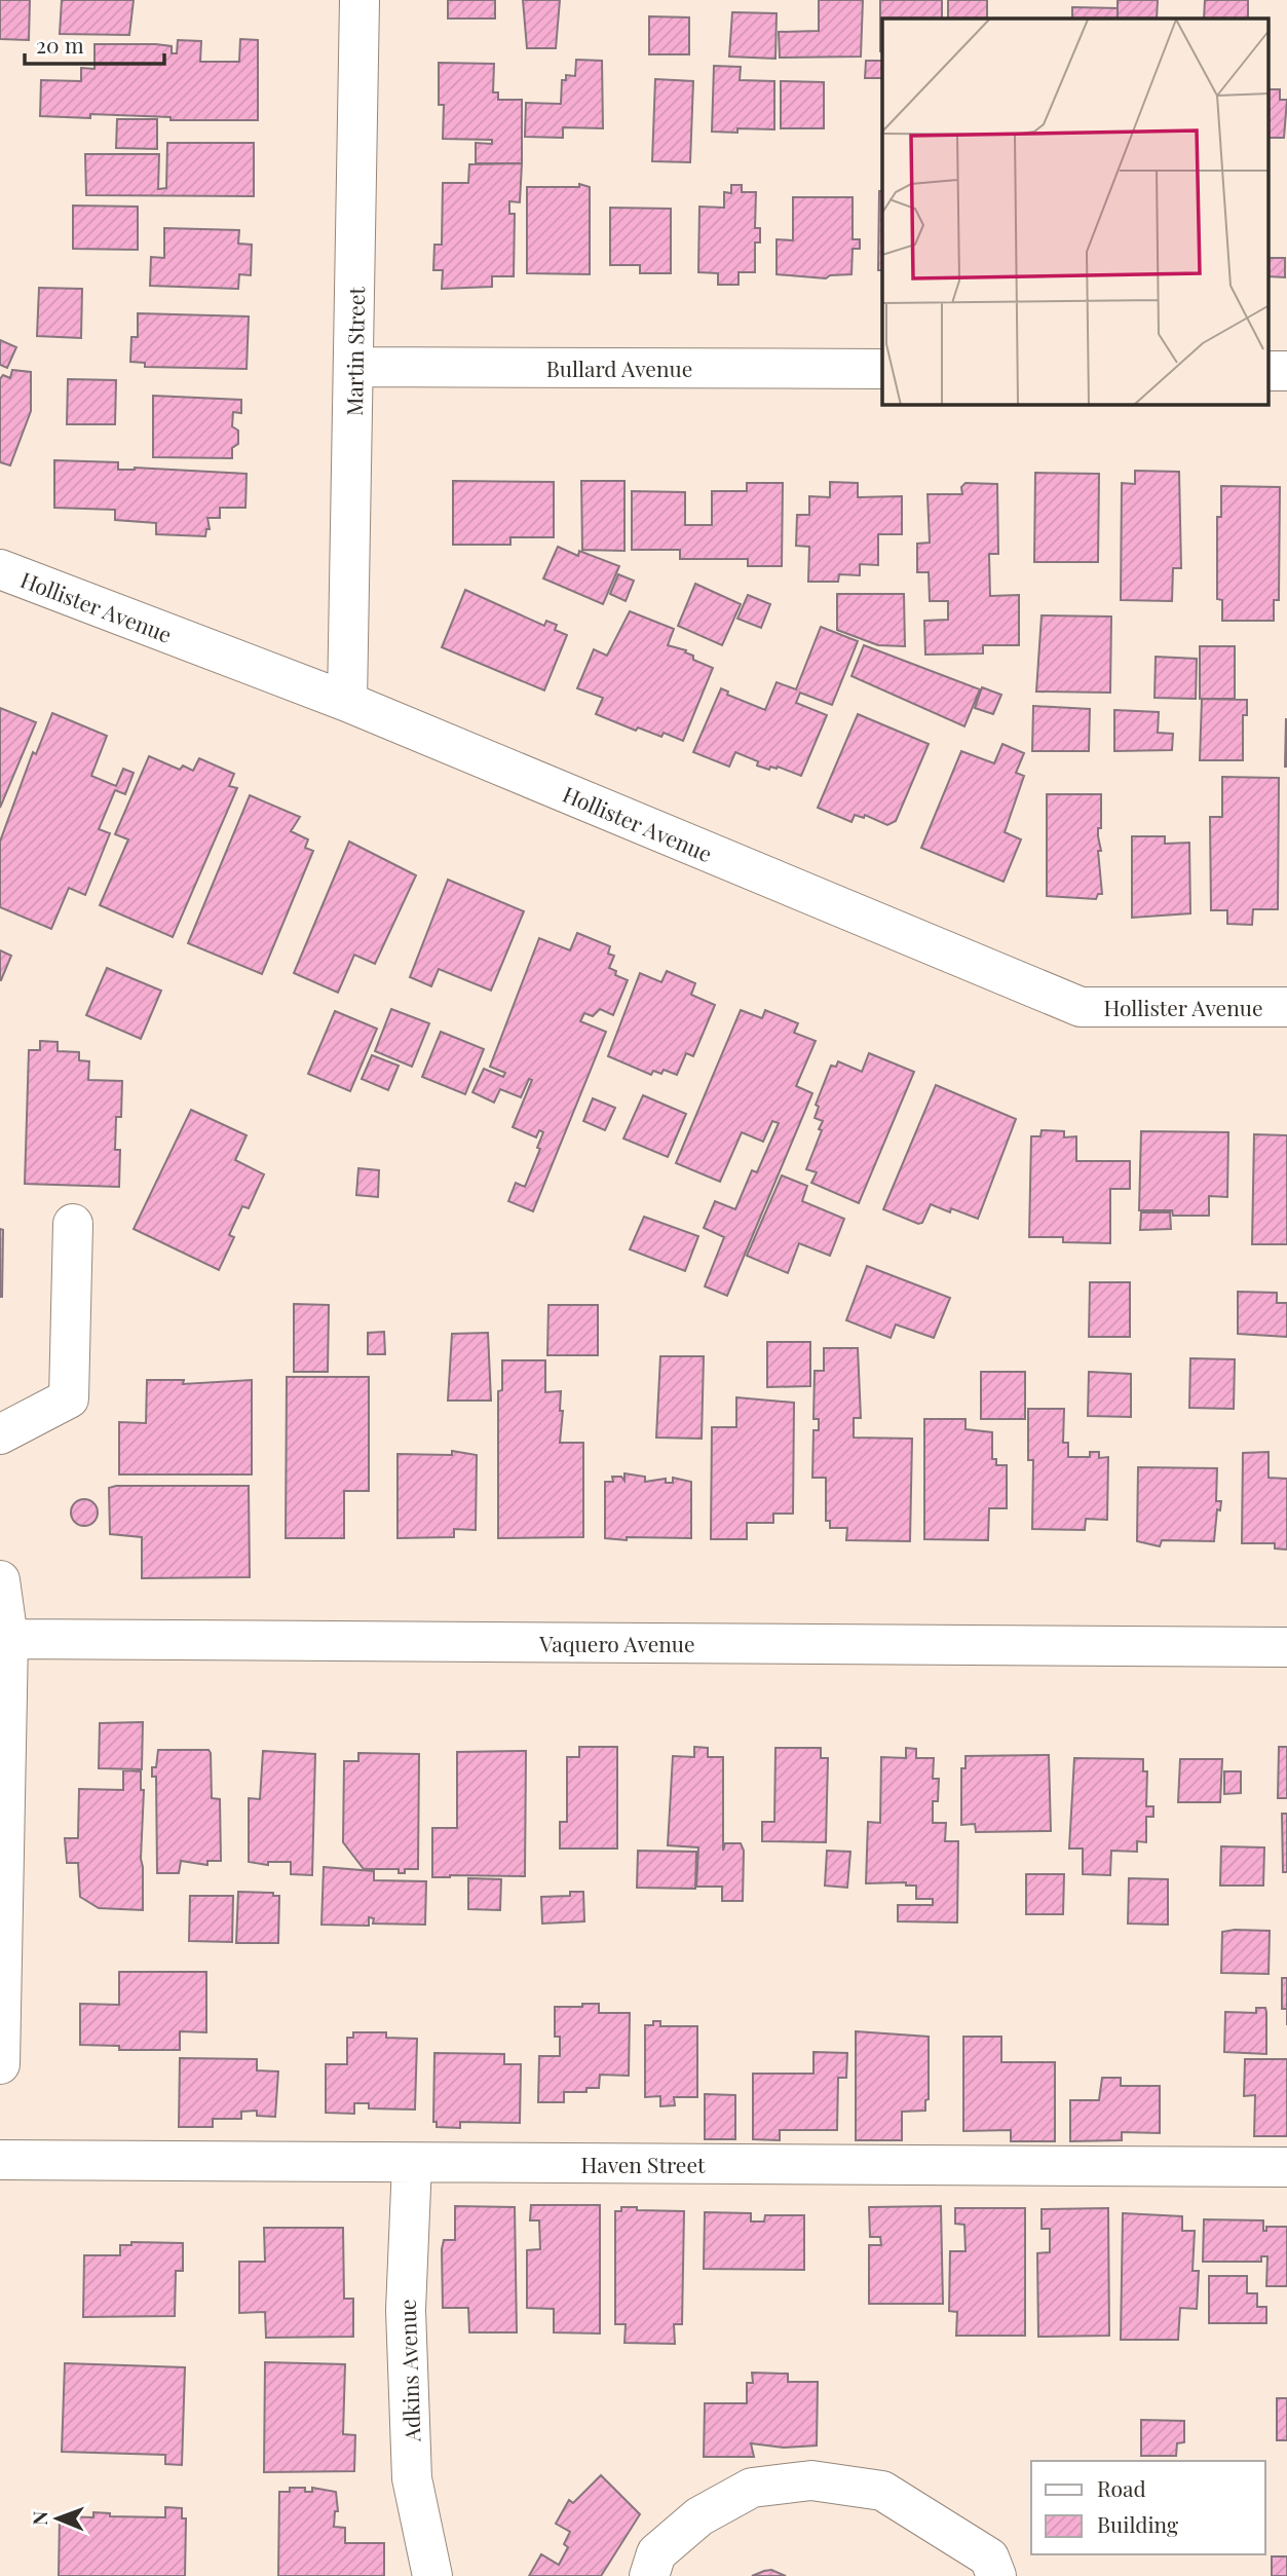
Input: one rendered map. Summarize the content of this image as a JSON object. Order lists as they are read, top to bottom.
{
  "streets": {
    "street": [
      "Martin Street",
      "Bullard Avenue",
      "Hollister Avenue",
      "Vaquero Avenue",
      "Haven Street",
      "Adkins Avenue"
    ]
  },
  "crossings": [
    ["Martin Street", "Bullard Avenue"],
    ["Martin Street", "Hollister Avenue"],
    ["Haven Street", "Adkins Avenue"]
  ],
  "legend": ["Road", "Building"],
  "scale_bar": "20 m",
  "north": "left"
}
